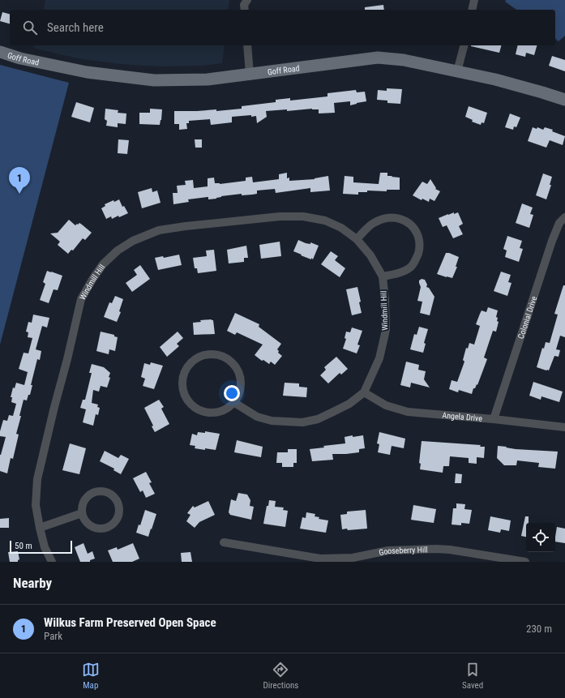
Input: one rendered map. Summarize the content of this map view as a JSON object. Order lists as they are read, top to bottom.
{
  "streets": {
    "street": [
      "Goff Road",
      "Windmill Hill",
      "Colonial Drive",
      "Angela Drive",
      "Gooseberry Hill"
    ]
  },
  "crossings": [
    ["Windmill Hill", "Angela Drive"],
    ["Colonial Drive", "Angela Drive"]
  ],
  "scale_bar": "50 m",
  "page": {
    "search": "Search here",
    "pins": "1",
    "scale": "50 m",
    "heading": "Nearby",
    "list": [
      {
        "mark": "1",
        "name": "Wilkus Farm Preserved Open Space",
        "note": "Park",
        "value": "230 m"
      }
    ],
    "nav": ["Map", "Directions", "Saved"]
  }
}
